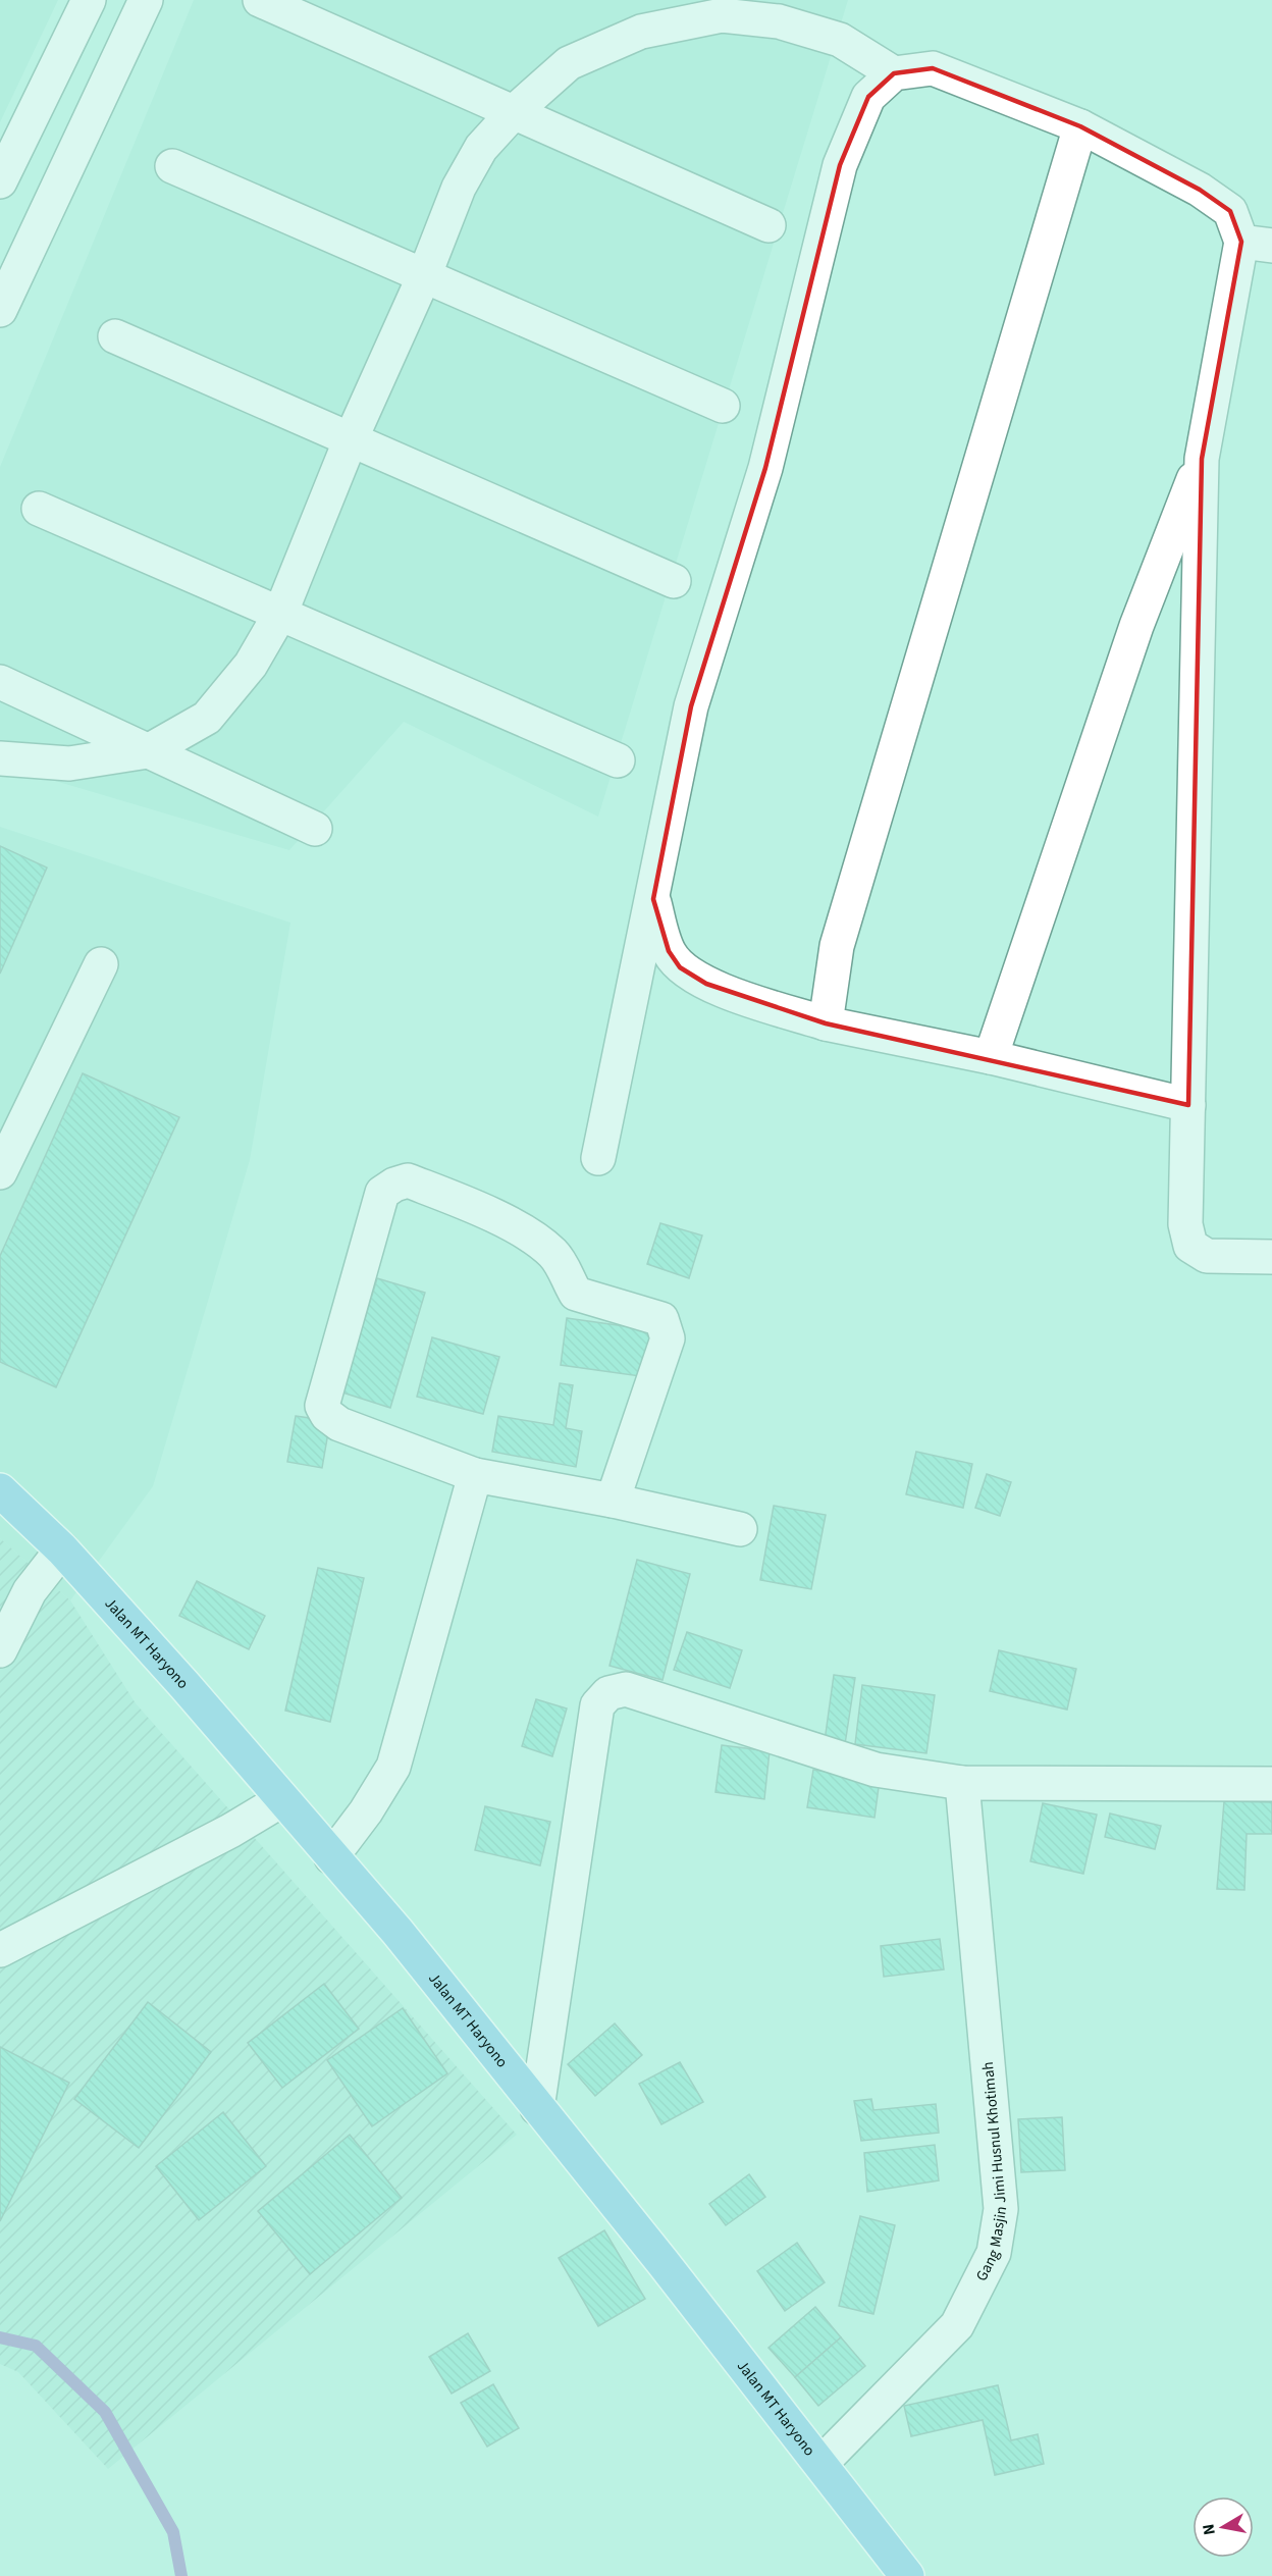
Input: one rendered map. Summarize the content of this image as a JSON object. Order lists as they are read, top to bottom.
{
  "streets": {
    "main road": ["Jalan MT Haryono"],
    "street": ["Gang Masjin Jimi Husnul Khotimah"]
  },
  "crossings": [
    ["Jalan MT Haryono", "Gang Masjin Jimi Husnul Khotimah"]
  ],
  "north": "left"
}
